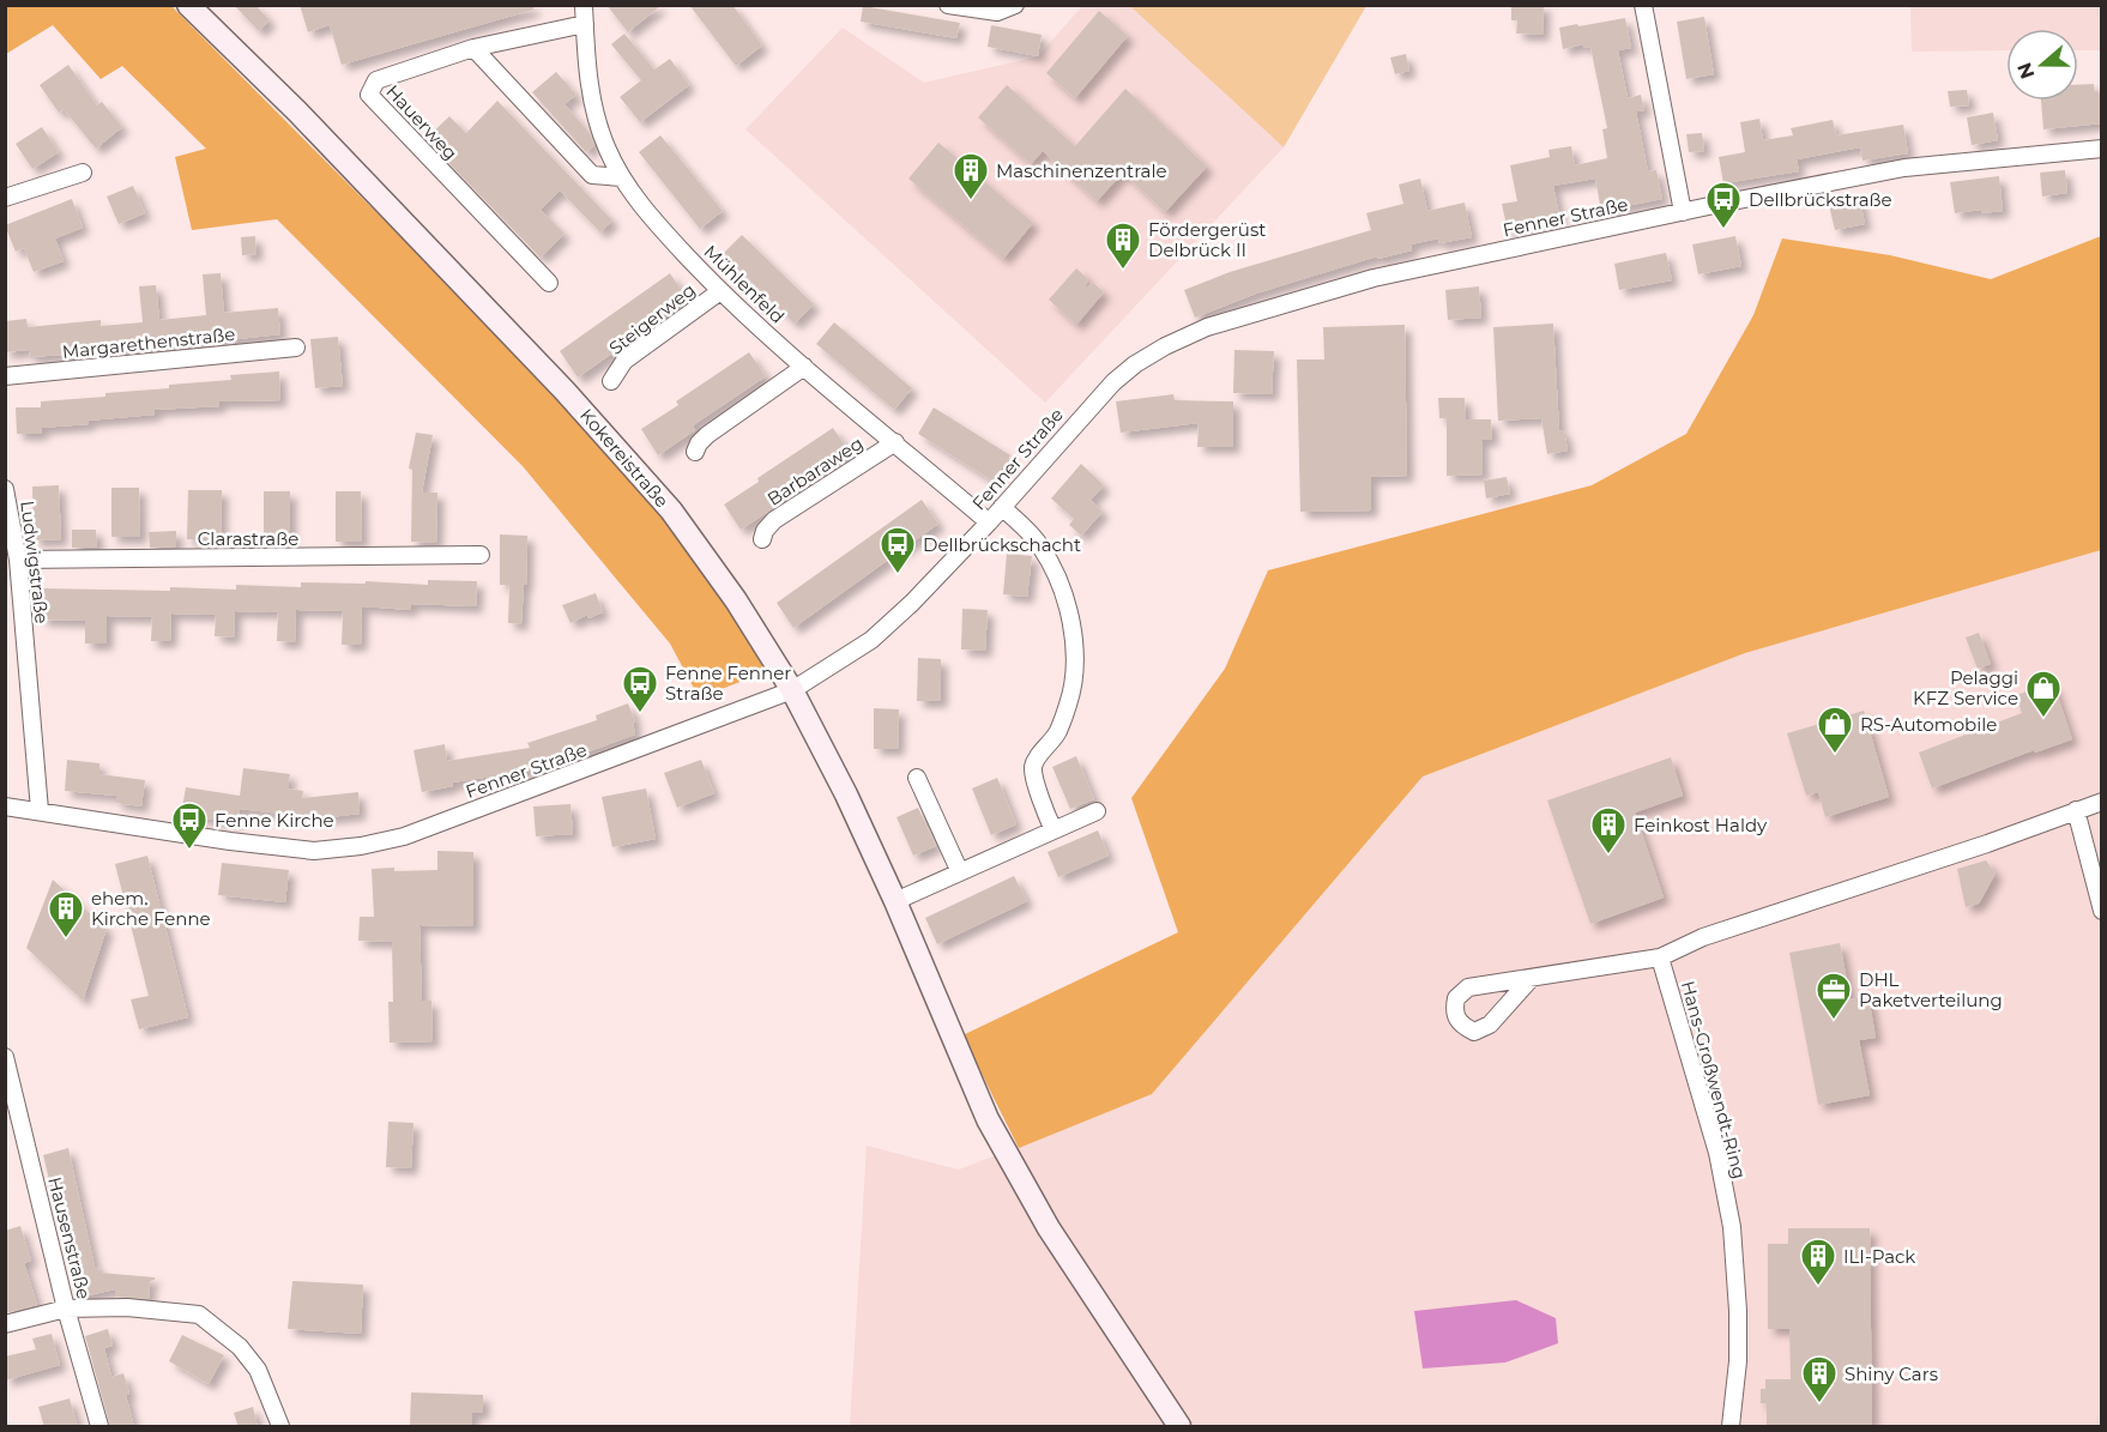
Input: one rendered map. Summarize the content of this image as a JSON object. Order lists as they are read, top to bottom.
{
  "streets": {
    "main road": ["Kokereistraße"],
    "street": [
      "Hauerweg",
      "Fenner Straße",
      "Mühlenfeld",
      "Steigerweg",
      "Margarethenstraße",
      "Barbaraweg",
      "Clarastraße",
      "Ludwigstraße",
      "Hans-Großwendt-Ring",
      "Hausenstraße"
    ]
  },
  "crossings": [
    ["Hauerweg", "Mühlenfeld"],
    ["Fenner Straße", "Mühlenfeld"],
    ["Fenner Straße", "Kokereistraße"],
    ["Fenner Straße", "Ludwigstraße"],
    ["Mühlenfeld", "Steigerweg"],
    ["Mühlenfeld", "Barbaraweg"],
    ["Clarastraße", "Ludwigstraße"]
  ],
  "places": {
    "building": [
      "Maschinenzentrale",
      "Fördergerüst Delbrück II",
      "Feinkost Haldy",
      "ehem. Kirche Fenne",
      "ILI-Pack",
      "Shiny Cars"
    ],
    "bus stop": [
      "Dellbrückstraße",
      "Dellbrückschacht",
      "Fenne Fenner Straße",
      "Fenne Kirche"
    ],
    "shop": ["Pelaggi KFZ Service", "RS-Automobile"],
    "office": ["DHL Paketverteilung"]
  },
  "north": "left"
}
